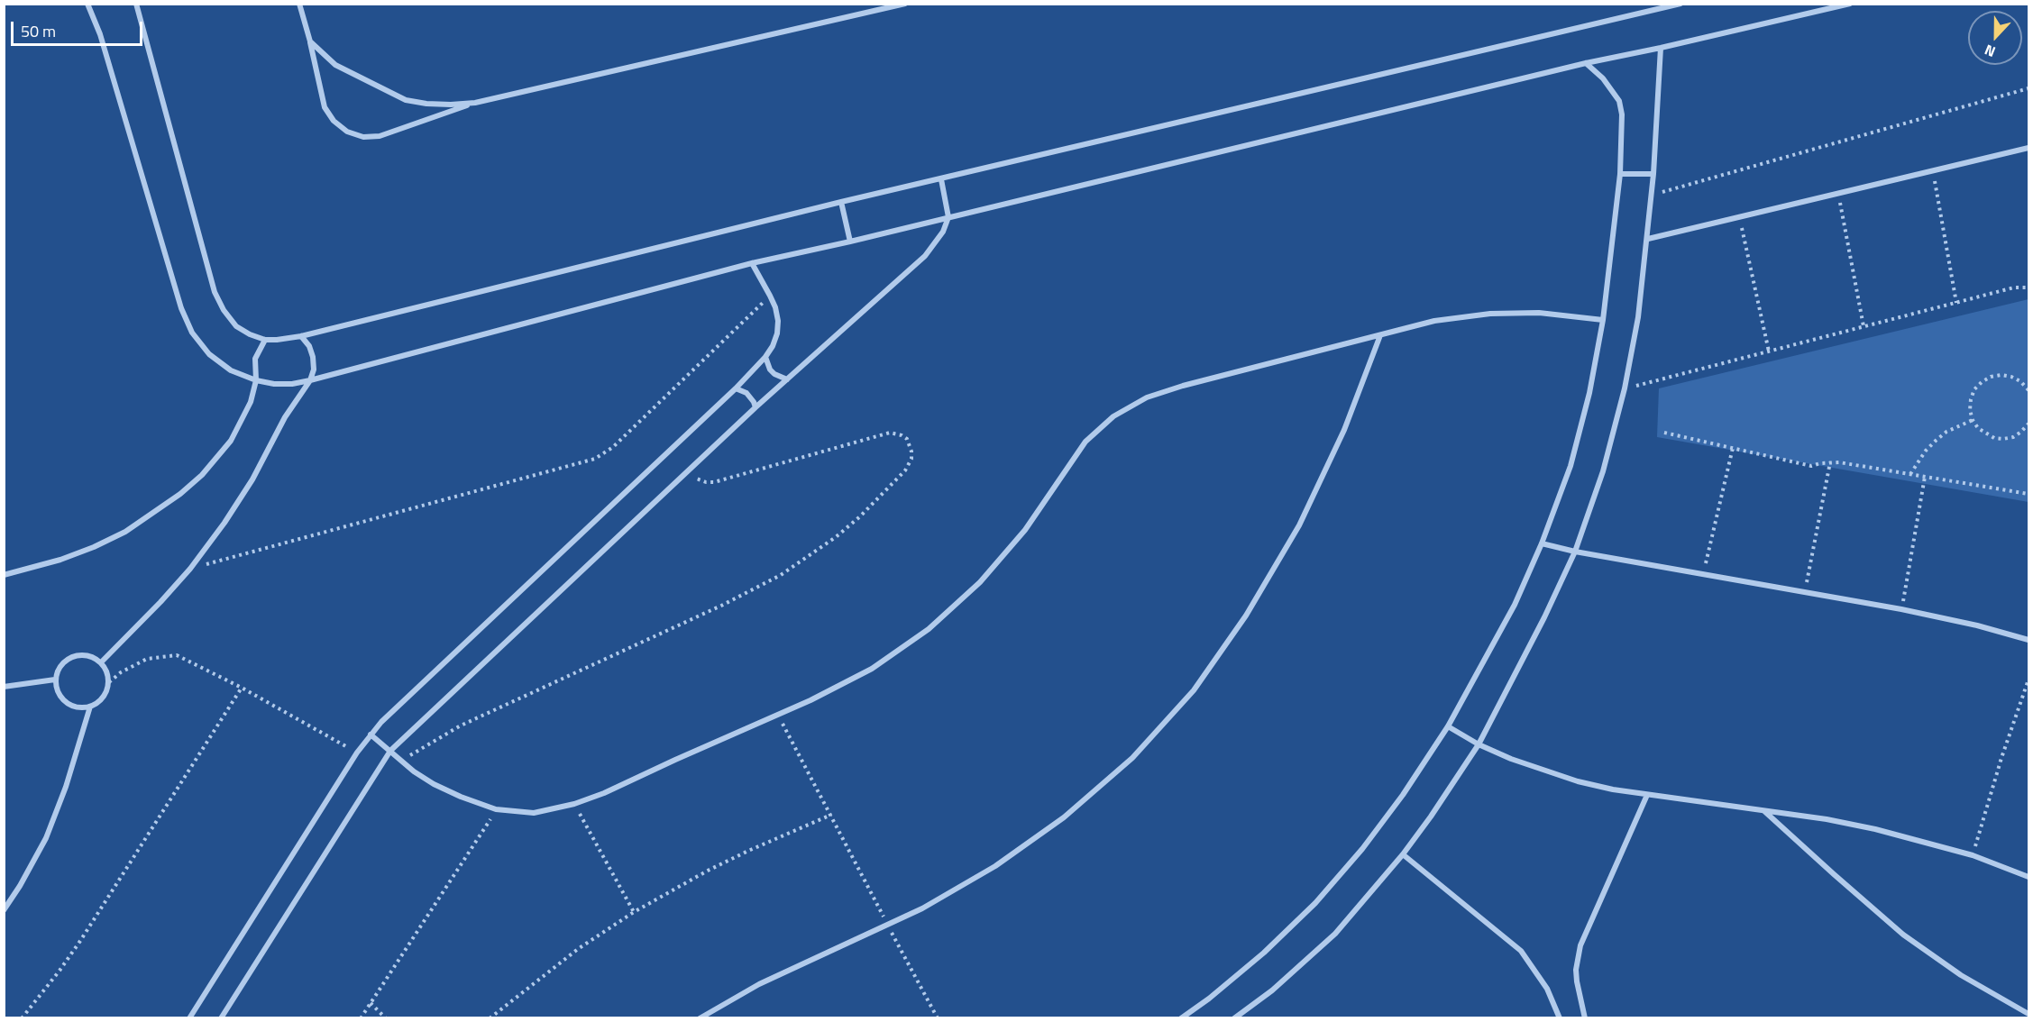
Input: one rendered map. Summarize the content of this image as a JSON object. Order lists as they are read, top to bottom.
{
  "scale_bar": "50 m",
  "north": "bottom"
}
